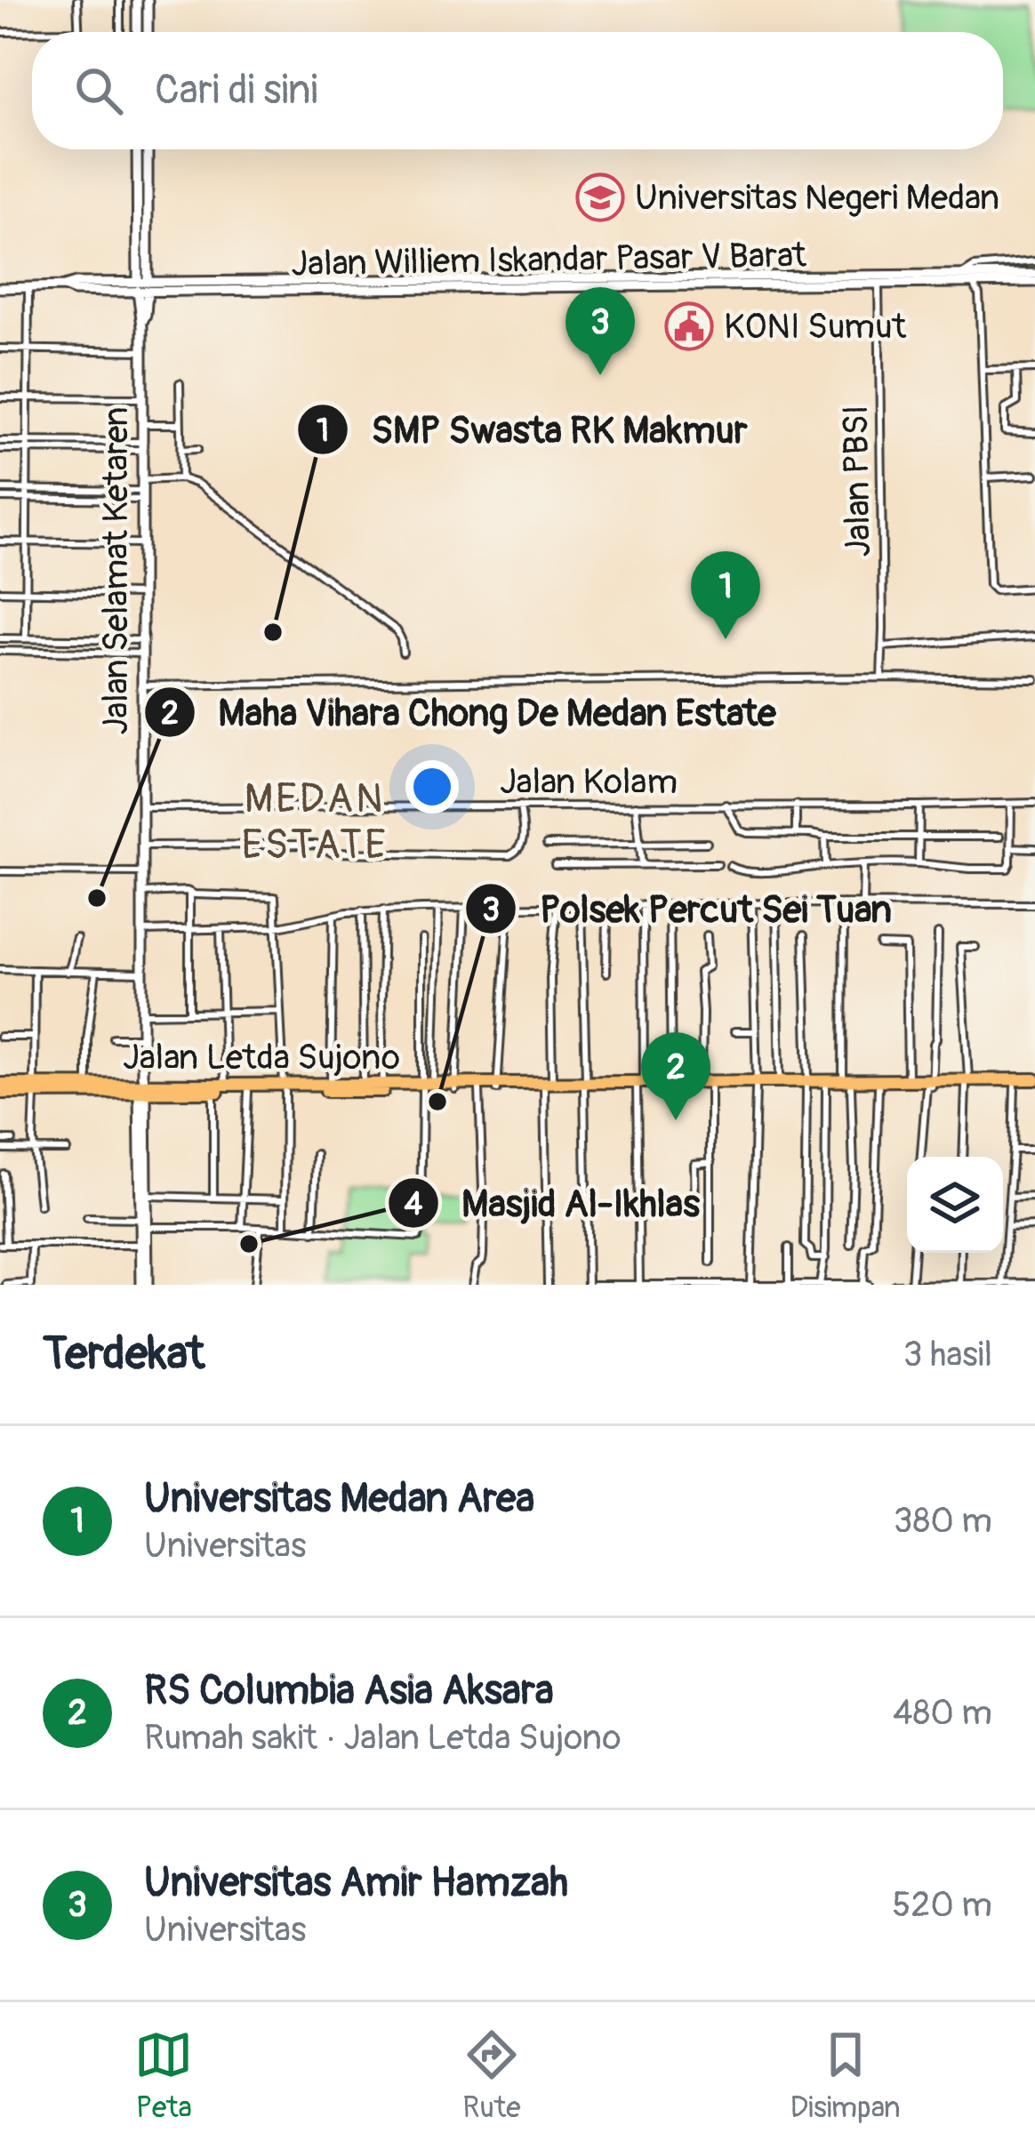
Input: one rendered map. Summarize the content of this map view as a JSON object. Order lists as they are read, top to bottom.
{
  "streets": {
    "highway": ["Jalan Letda Sujono"],
    "street": [
      "Jalan Williem Iskandar Pasar V Barat",
      "Jalan PBSI",
      "Jalan Selamat Ketaren",
      "Jalan Kolam"
    ]
  },
  "crossings": [
    ["Jalan Williem Iskandar Pasar V Barat", "Jalan PBSI"],
    ["Jalan Williem Iskandar Pasar V Barat", "Jalan Selamat Ketaren"],
    ["Jalan Selamat Ketaren", "Jalan Kolam"],
    ["Jalan Selamat Ketaren", "Jalan Letda Sujono"]
  ],
  "districts": ["MEDAN ESTATE"],
  "places": {
    "school or university": ["Universitas Negeri Medan"],
    "public building": ["KONI Sumut"],
    "other": [
      "SMP Swasta RK Makmur",
      "Maha Vihara Chong De Medan Estate",
      "Polsek Percut Sei Tuan",
      "Masjid Al-Ikhlas"
    ]
  },
  "page": {
    "search": "Cari di sini",
    "pins": ["3", "1", "2"],
    "heading": ["Terdekat", "3 hasil"],
    "list": [
      {
        "mark": "1",
        "name": "Universitas Medan Area",
        "note": "Universitas",
        "value": "380 m"
      },
      {
        "mark": "2",
        "name": "RS Columbia Asia Aksara",
        "note": "Rumah sakit · Jalan Letda Sujono",
        "value": "480 m"
      },
      {
        "mark": "3",
        "name": "Universitas Amir Hamzah",
        "note": "Universitas",
        "value": "520 m"
      }
    ],
    "nav": ["Peta", "Rute", "Disimpan"]
  }
}
